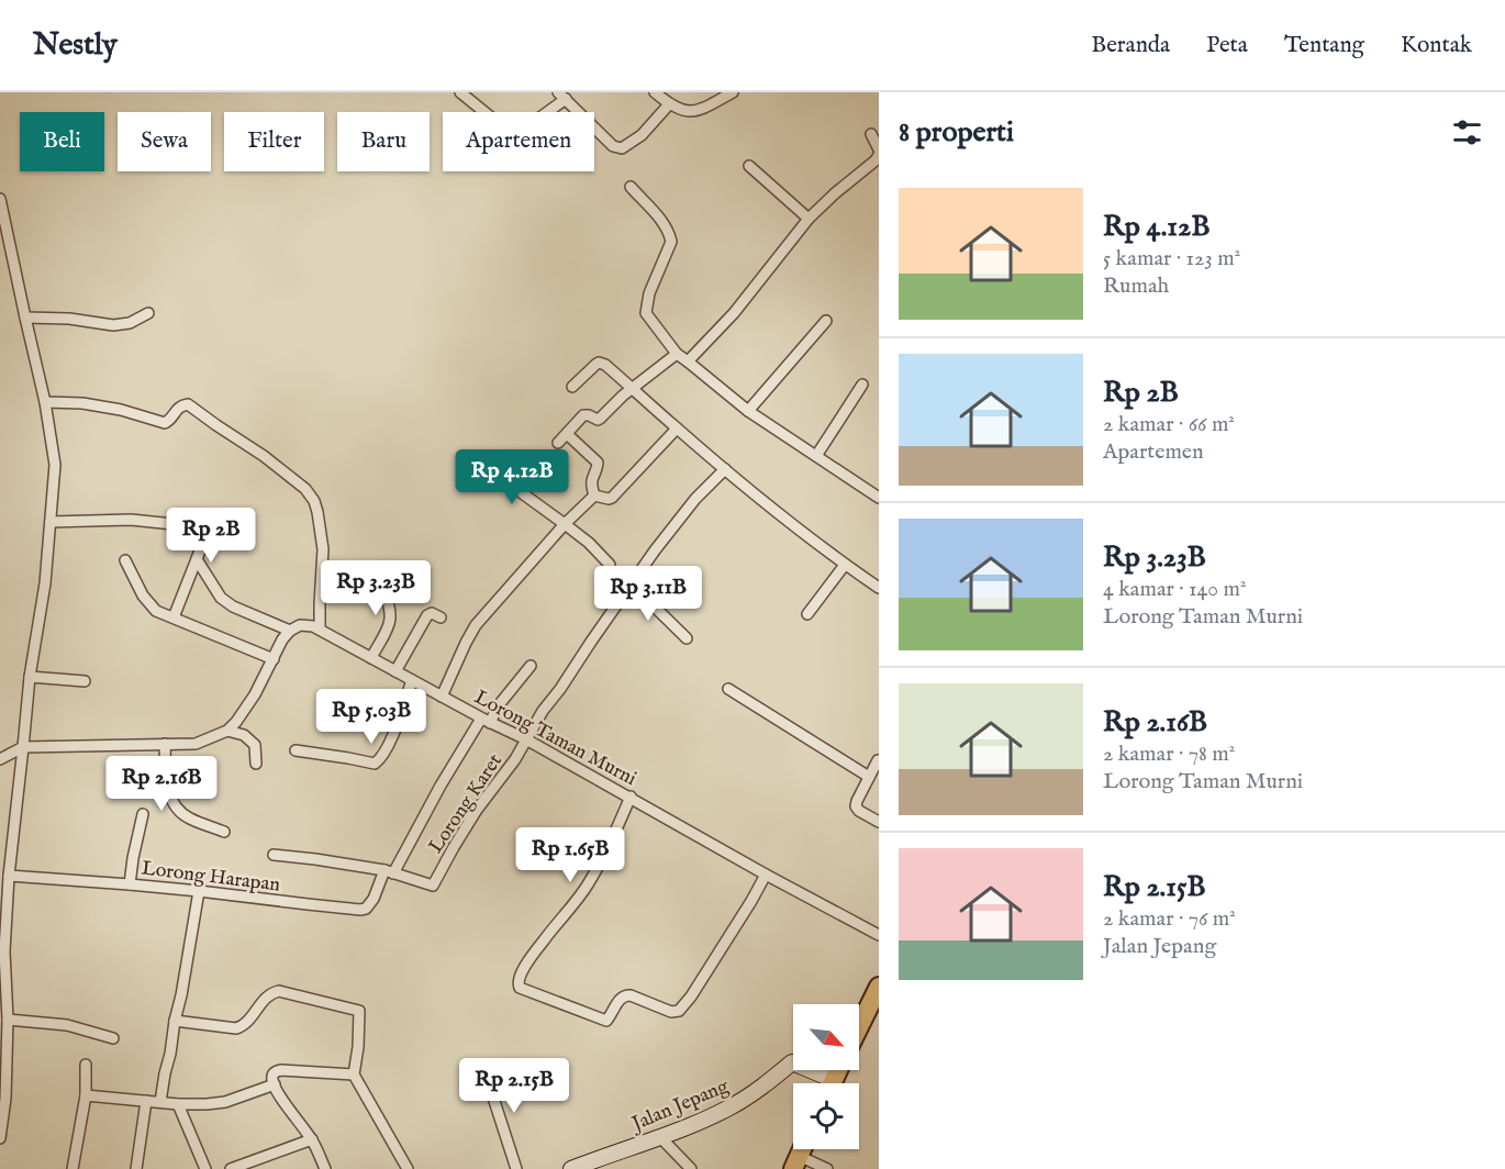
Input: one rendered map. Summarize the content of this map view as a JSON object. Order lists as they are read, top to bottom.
{
  "streets": {
    "street": [
      "Lorong Taman Murni",
      "Lorong Karet",
      "Lorong Harapan",
      "Jalan Jepang"
    ]
  },
  "crossings": [
    ["Lorong Taman Murni", "Lorong Karet"],
    ["Lorong Taman Murni", "Lorong Harapan"],
    ["Lorong Karet", "Lorong Harapan"]
  ],
  "north": "bottom right",
  "page": {
    "header": "Nestly",
    "nav": [
      "Beranda",
      "Peta",
      "Tentang",
      "Kontak"
    ],
    "heading": "8 properti",
    "chip": [
      "Beli",
      "Sewa",
      "Filter",
      "Baru",
      "Apartemen"
    ],
    "list": [
      {
        "name": "Rp 4.12B",
        "note": "5 kamar · 123 m² · Rumah"
      },
      {
        "name": "Rp 2B",
        "note": "2 kamar · 66 m² · Apartemen"
      },
      {
        "name": "Rp 3.23B",
        "note": "4 kamar · 140 m² · Lorong Taman Murni"
      },
      {
        "name": "Rp 2.16B",
        "note": "2 kamar · 78 m² · Lorong Taman Murni"
      },
      {
        "name": "Rp 2.15B",
        "note": "2 kamar · 76 m² · Jalan Jepang"
      }
    ],
    "price": [
      "Rp 4.12B",
      "Rp 2B",
      "Rp 3.23B",
      "Rp 3.11B",
      "Rp 5.03B",
      "Rp 2.16B",
      "Rp 1.65B",
      "Rp 2.15B"
    ]
  }
}
